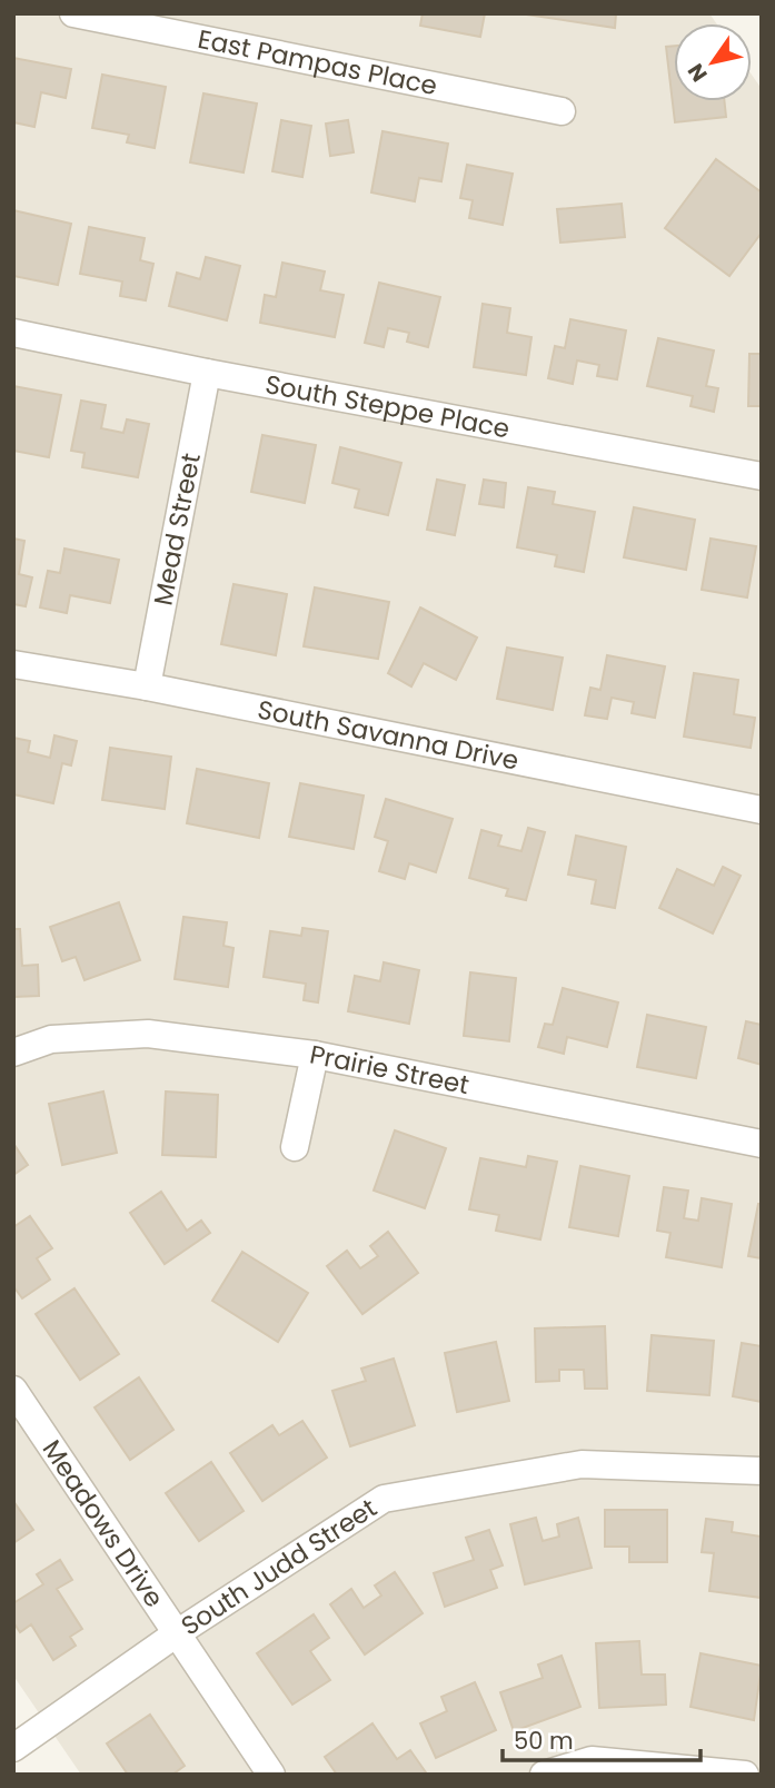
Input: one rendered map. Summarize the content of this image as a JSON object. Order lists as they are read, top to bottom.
{
  "streets": {
    "street": [
      "East Pampas Place",
      "South Steppe Place",
      "Mead Street",
      "South Savanna Drive",
      "Prairie Street",
      "Meadows Drive",
      "South Judd Street"
    ]
  },
  "crossings": [
    ["South Steppe Place", "Mead Street"],
    ["Mead Street", "South Savanna Drive"],
    ["Meadows Drive", "South Judd Street"]
  ],
  "scale_bar": "50 m",
  "north": "bottom left"
}
